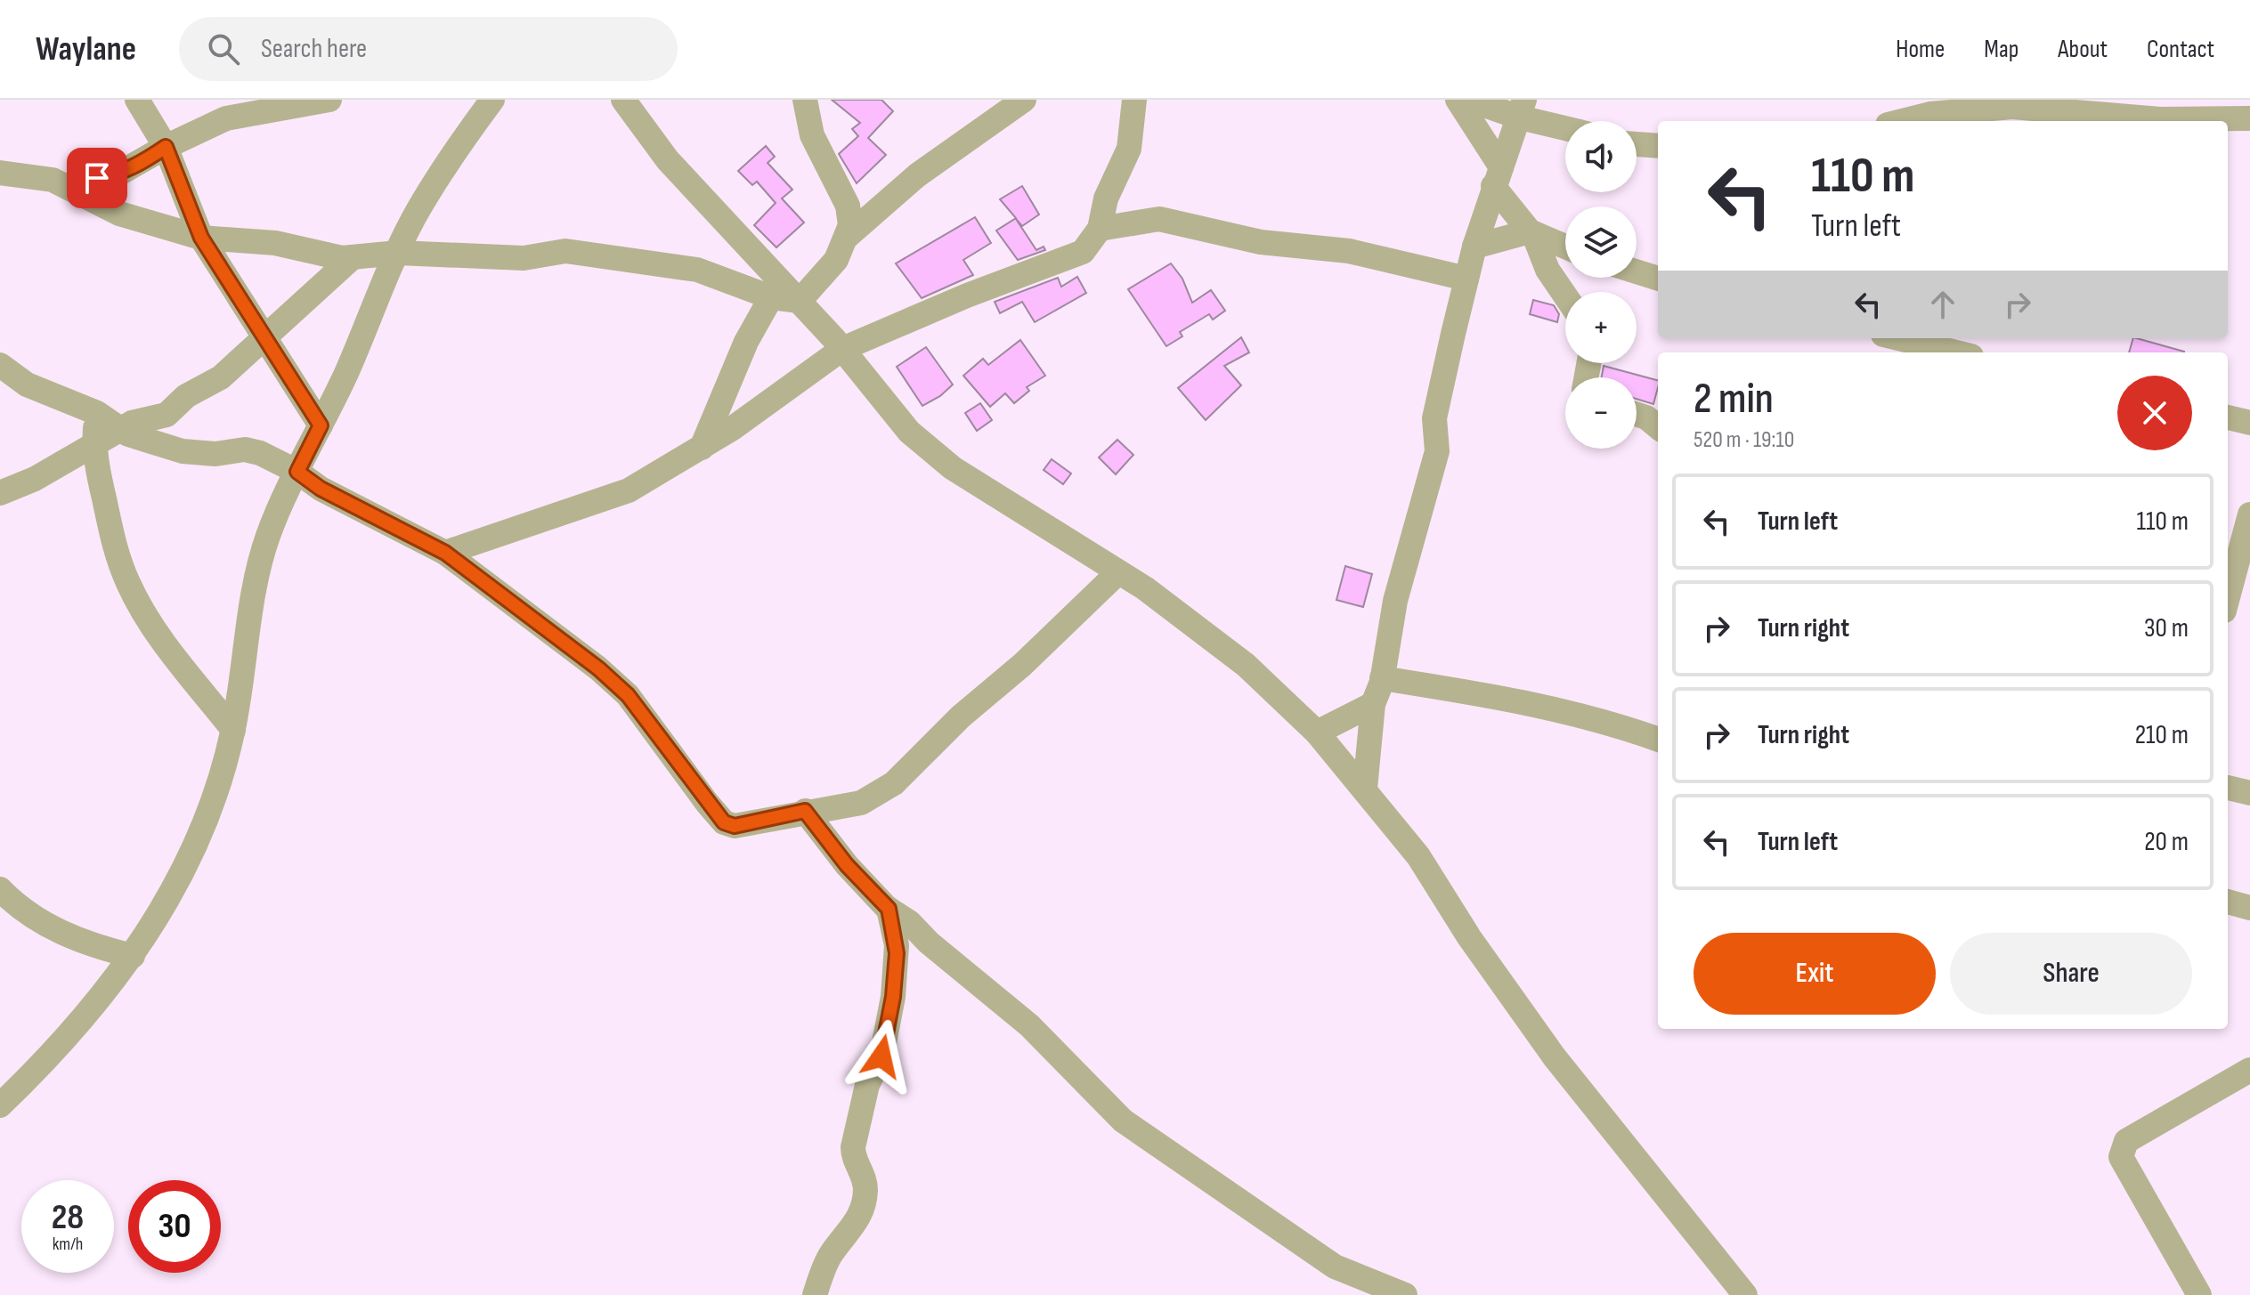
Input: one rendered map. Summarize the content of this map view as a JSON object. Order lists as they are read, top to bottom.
{
  "page": {
    "header": "Waylane",
    "search": "Search here",
    "nav": [
      "Home",
      "Map",
      "About",
      "Contact"
    ],
    "map_buttons": ["+", "−"],
    "turn": ["110 m", "Turn left"],
    "heading": ["2 min", "520 m · 19:10"],
    "list": [
      {
        "name": "Turn left",
        "value": "110 m"
      },
      {
        "name": "Turn right",
        "value": "30 m"
      },
      {
        "name": "Turn right",
        "value": "210 m"
      },
      {
        "name": "Turn left",
        "value": "20 m"
      }
    ],
    "buttons": ["Exit", "Share"],
    "speed": "28 km/h",
    "limit": "30"
  }
}
